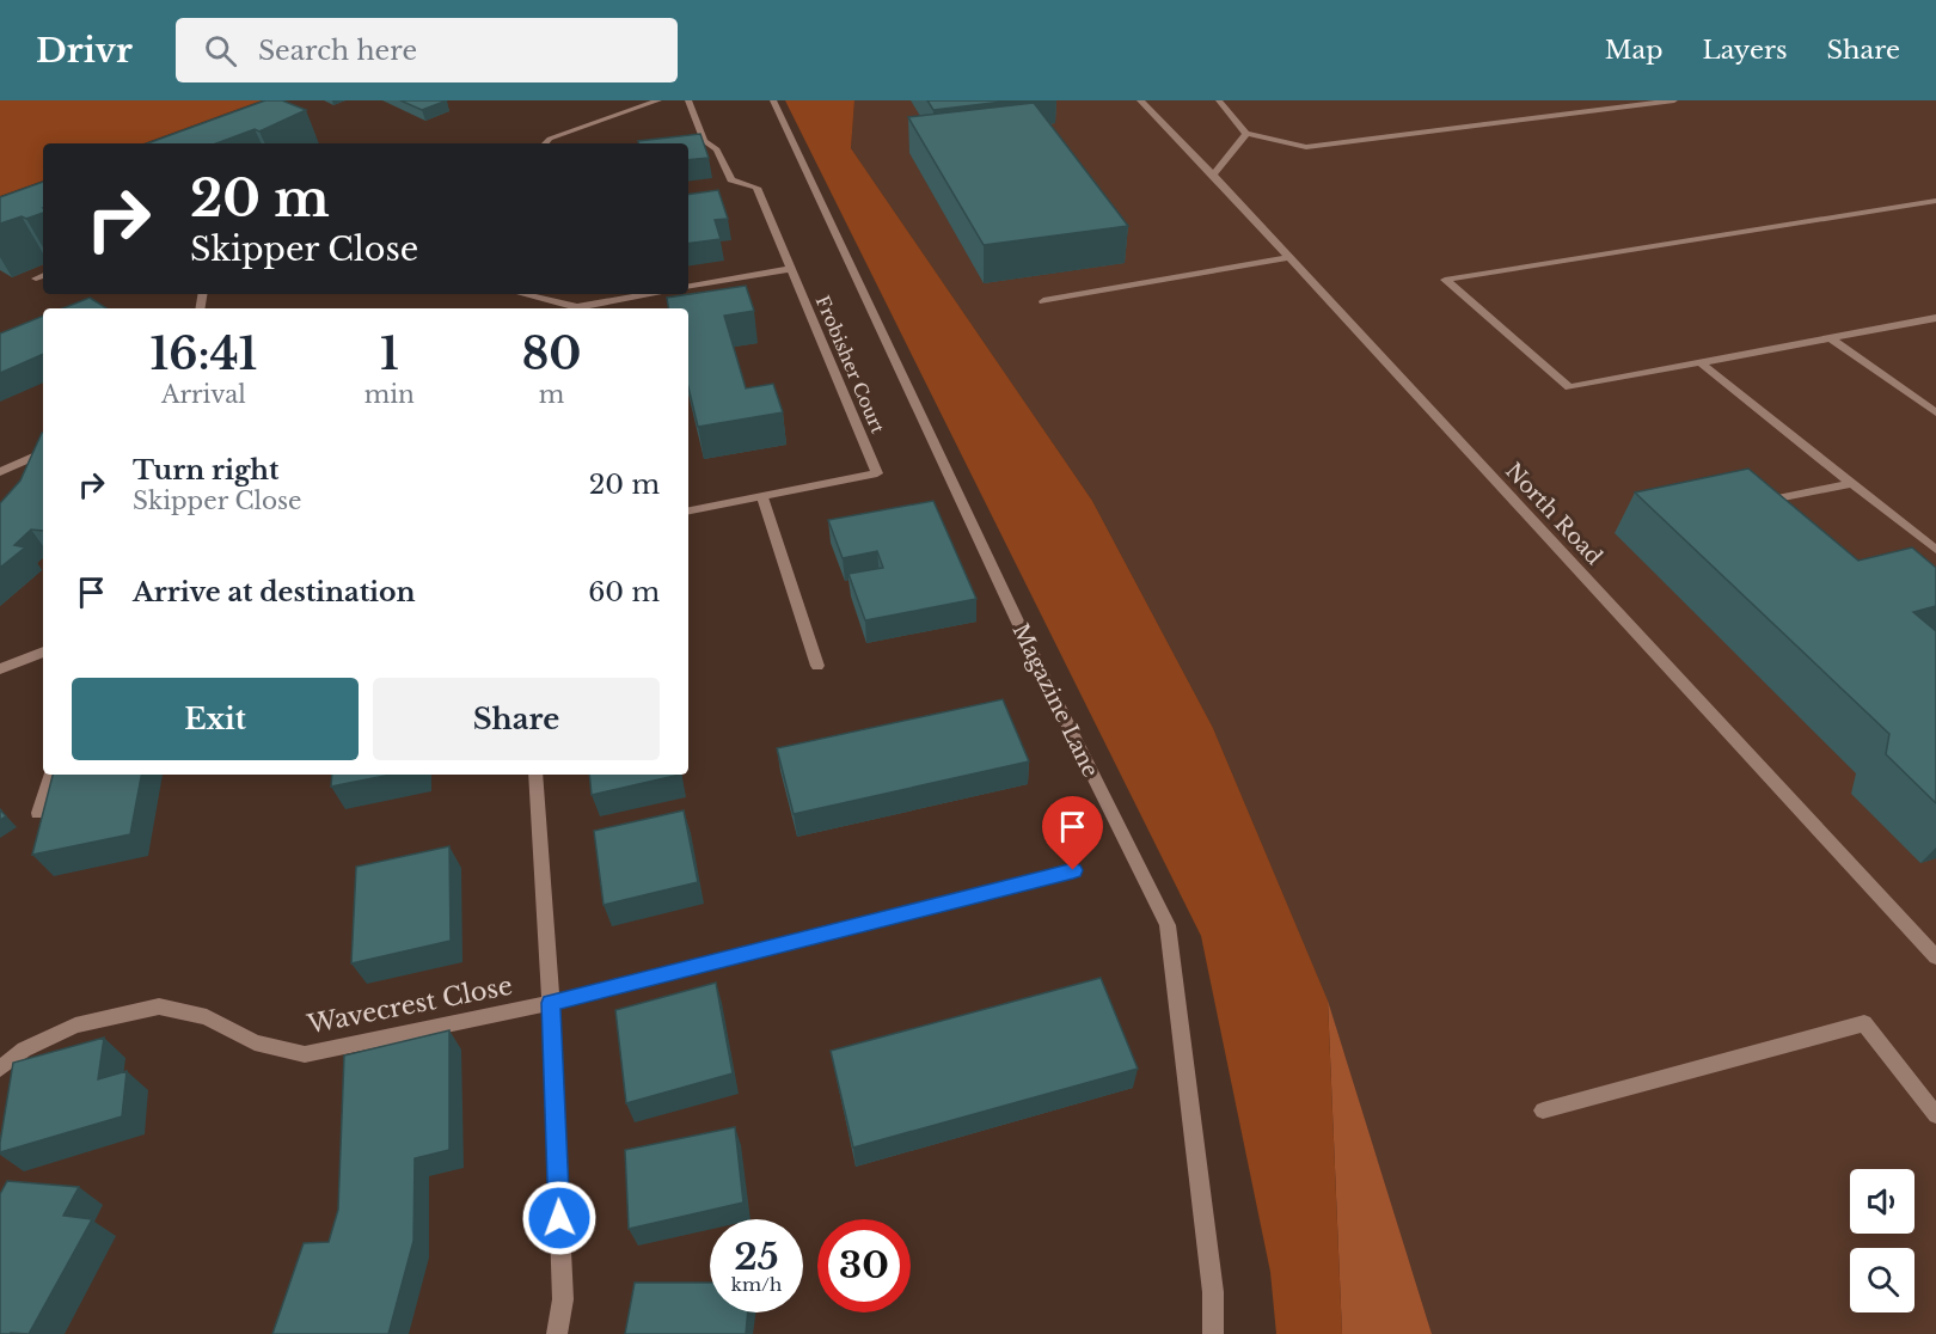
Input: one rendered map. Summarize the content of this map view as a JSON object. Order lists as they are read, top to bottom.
{
  "streets": {
    "street": [
      "Frobisher Court",
      "North Road",
      "Magazine Lane",
      "Wavecrest Close"
    ]
  },
  "page": {
    "header": "Drivr",
    "search": "Search here",
    "nav": ["Map", "Layers", "Share"],
    "turn": ["20 m", "Skipper Close"],
    "eta": [
      "16:41",
      "Arrival",
      "1",
      "min",
      "80",
      "m"
    ],
    "list": [
      {
        "name": "Turn right",
        "note": "Skipper Close",
        "value": "20 m"
      },
      {
        "name": "Arrive at destination",
        "value": "60 m"
      }
    ],
    "buttons": ["Exit", "Share"],
    "speed": "25 km/h",
    "limit": "30"
  }
}
